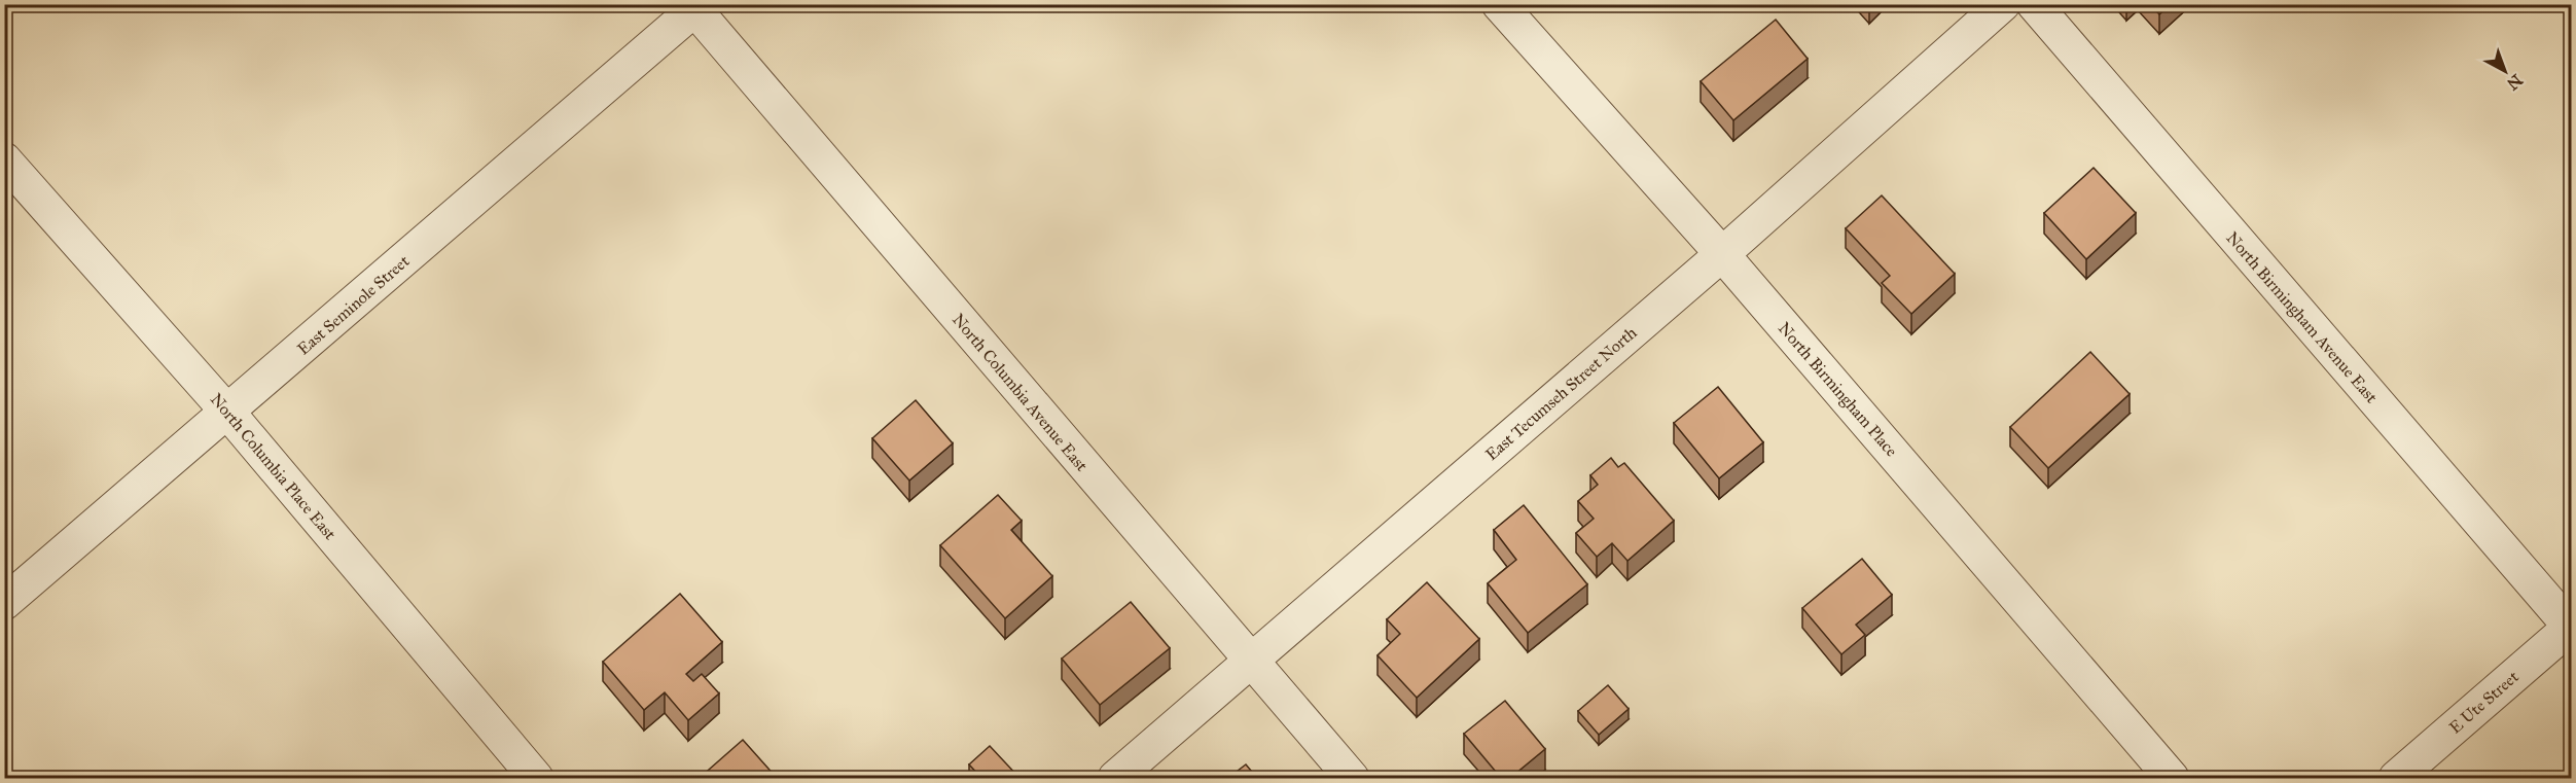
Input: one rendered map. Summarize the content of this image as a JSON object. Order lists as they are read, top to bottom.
{
  "streets": {
    "street": [
      "East Seminole Street",
      "North Birmingham Avenue East",
      "North Birmingham Place",
      "North Columbia Avenue East",
      "East Tecumseh Street North",
      "North Columbia Place East",
      "E Ute Street"
    ]
  },
  "crossings": [
    ["East Seminole Street", "North Columbia Avenue East"],
    ["East Seminole Street", "North Columbia Place East"],
    ["North Birmingham Avenue East", "E Ute Street"],
    ["North Birmingham Place", "East Tecumseh Street North"],
    ["North Columbia Avenue East", "East Tecumseh Street North"]
  ],
  "north": "bottom right"
}
